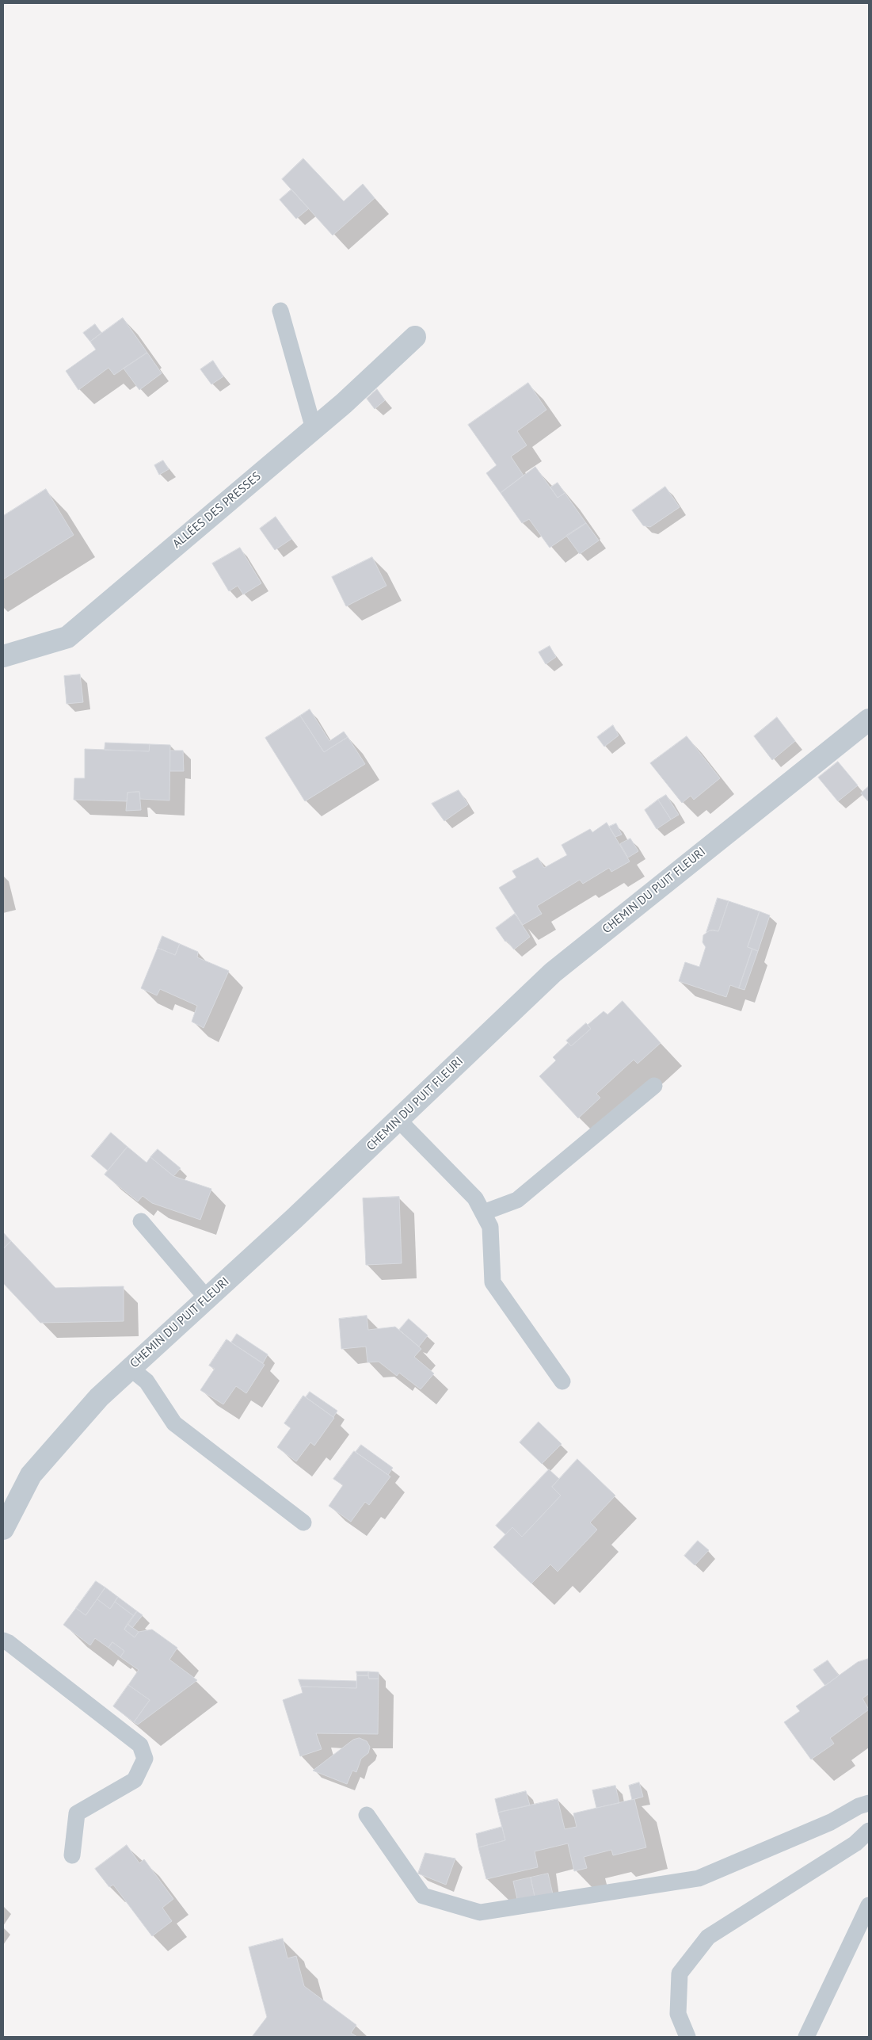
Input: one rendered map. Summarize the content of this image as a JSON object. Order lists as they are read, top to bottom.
{
  "streets": {
    "street": ["ALLÉES DES PRESSES", "CHEMIN DU PUIT FLEURI"]
  }
}
